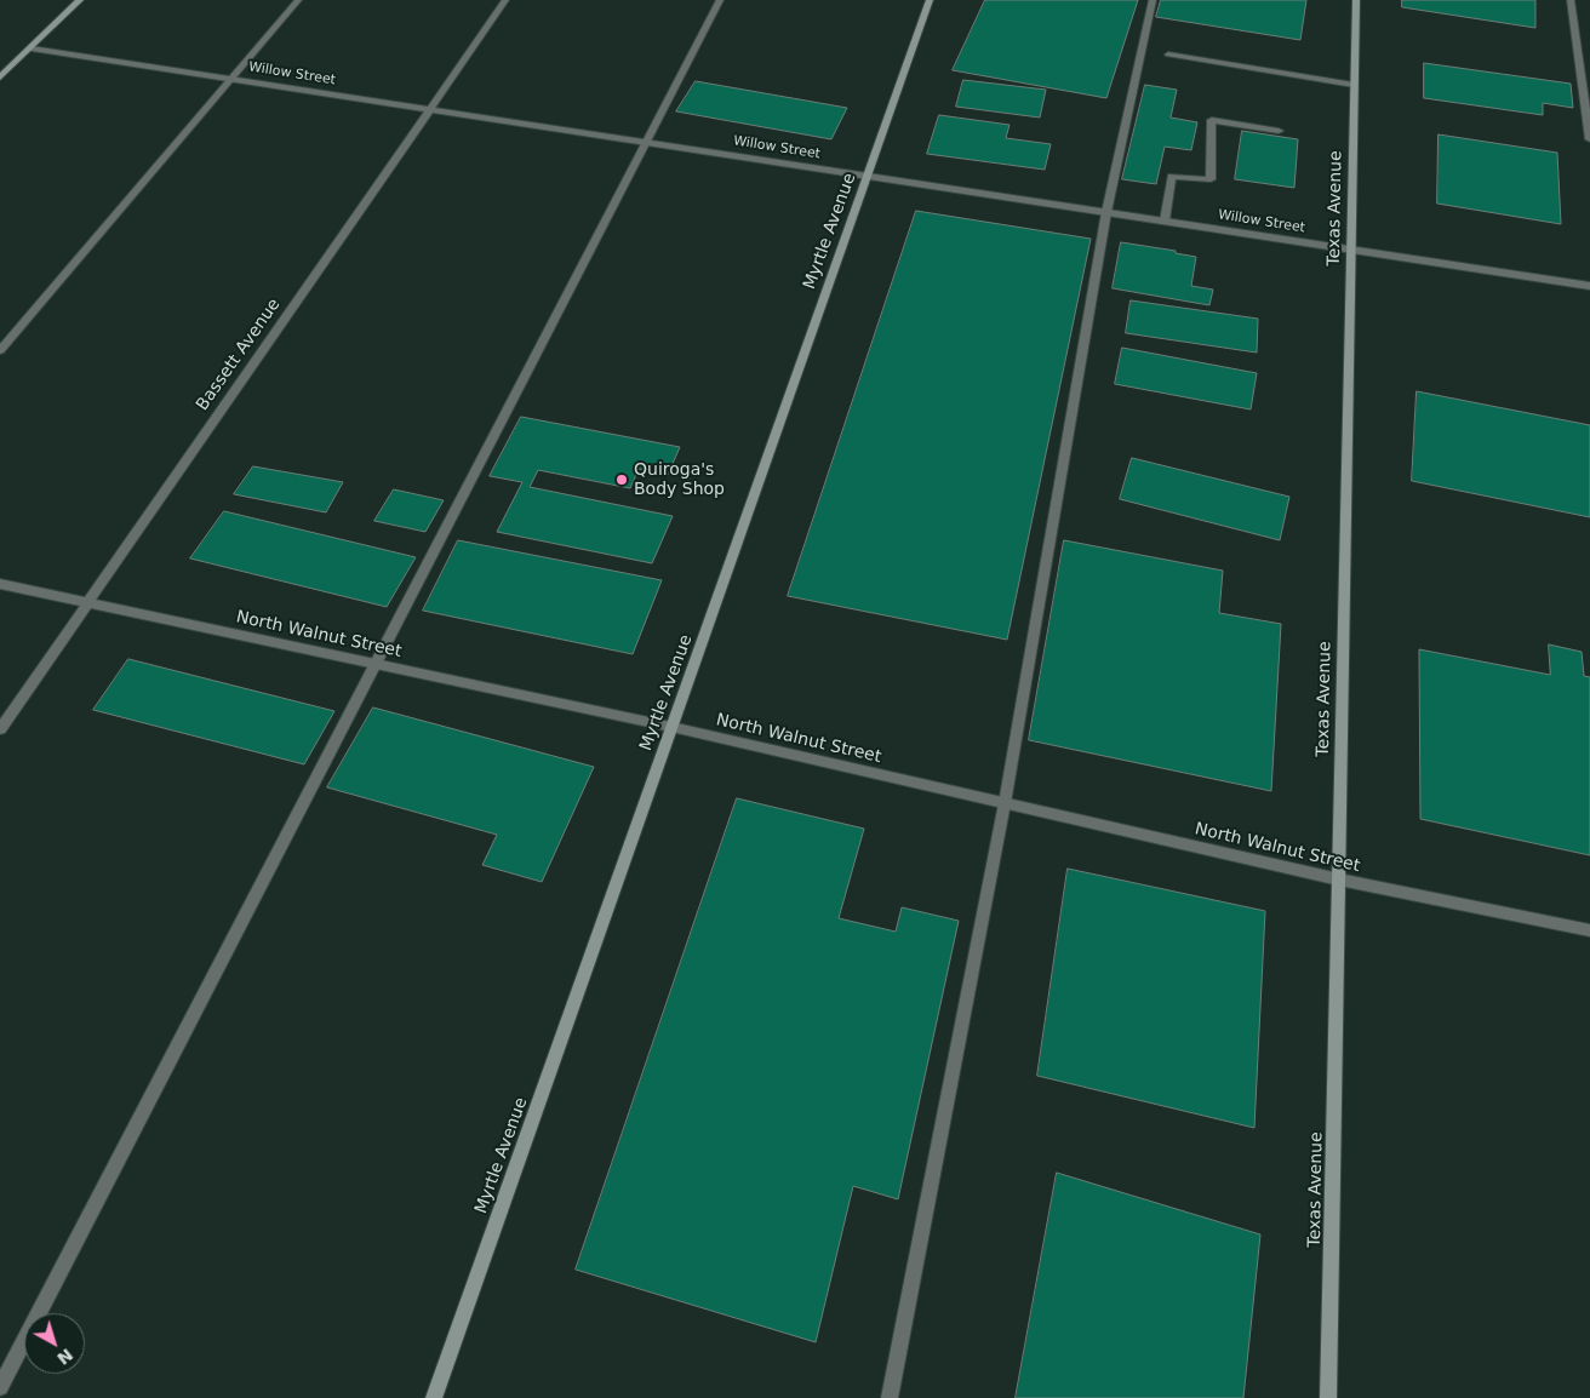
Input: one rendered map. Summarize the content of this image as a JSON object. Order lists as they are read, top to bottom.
{
  "streets": {
    "street": [
      "Willow Street",
      "Texas Avenue",
      "Myrtle Avenue",
      "Bassett Avenue",
      "North Walnut Street"
    ]
  },
  "crossings": [
    ["Willow Street", "Texas Avenue"],
    ["Willow Street", "Myrtle Avenue"],
    ["Willow Street", "Bassett Avenue"],
    ["Texas Avenue", "North Walnut Street"],
    ["Myrtle Avenue", "North Walnut Street"],
    ["Bassett Avenue", "North Walnut Street"]
  ],
  "places": ["Quiroga's Body Shop"],
  "north": "bottom right"
}
